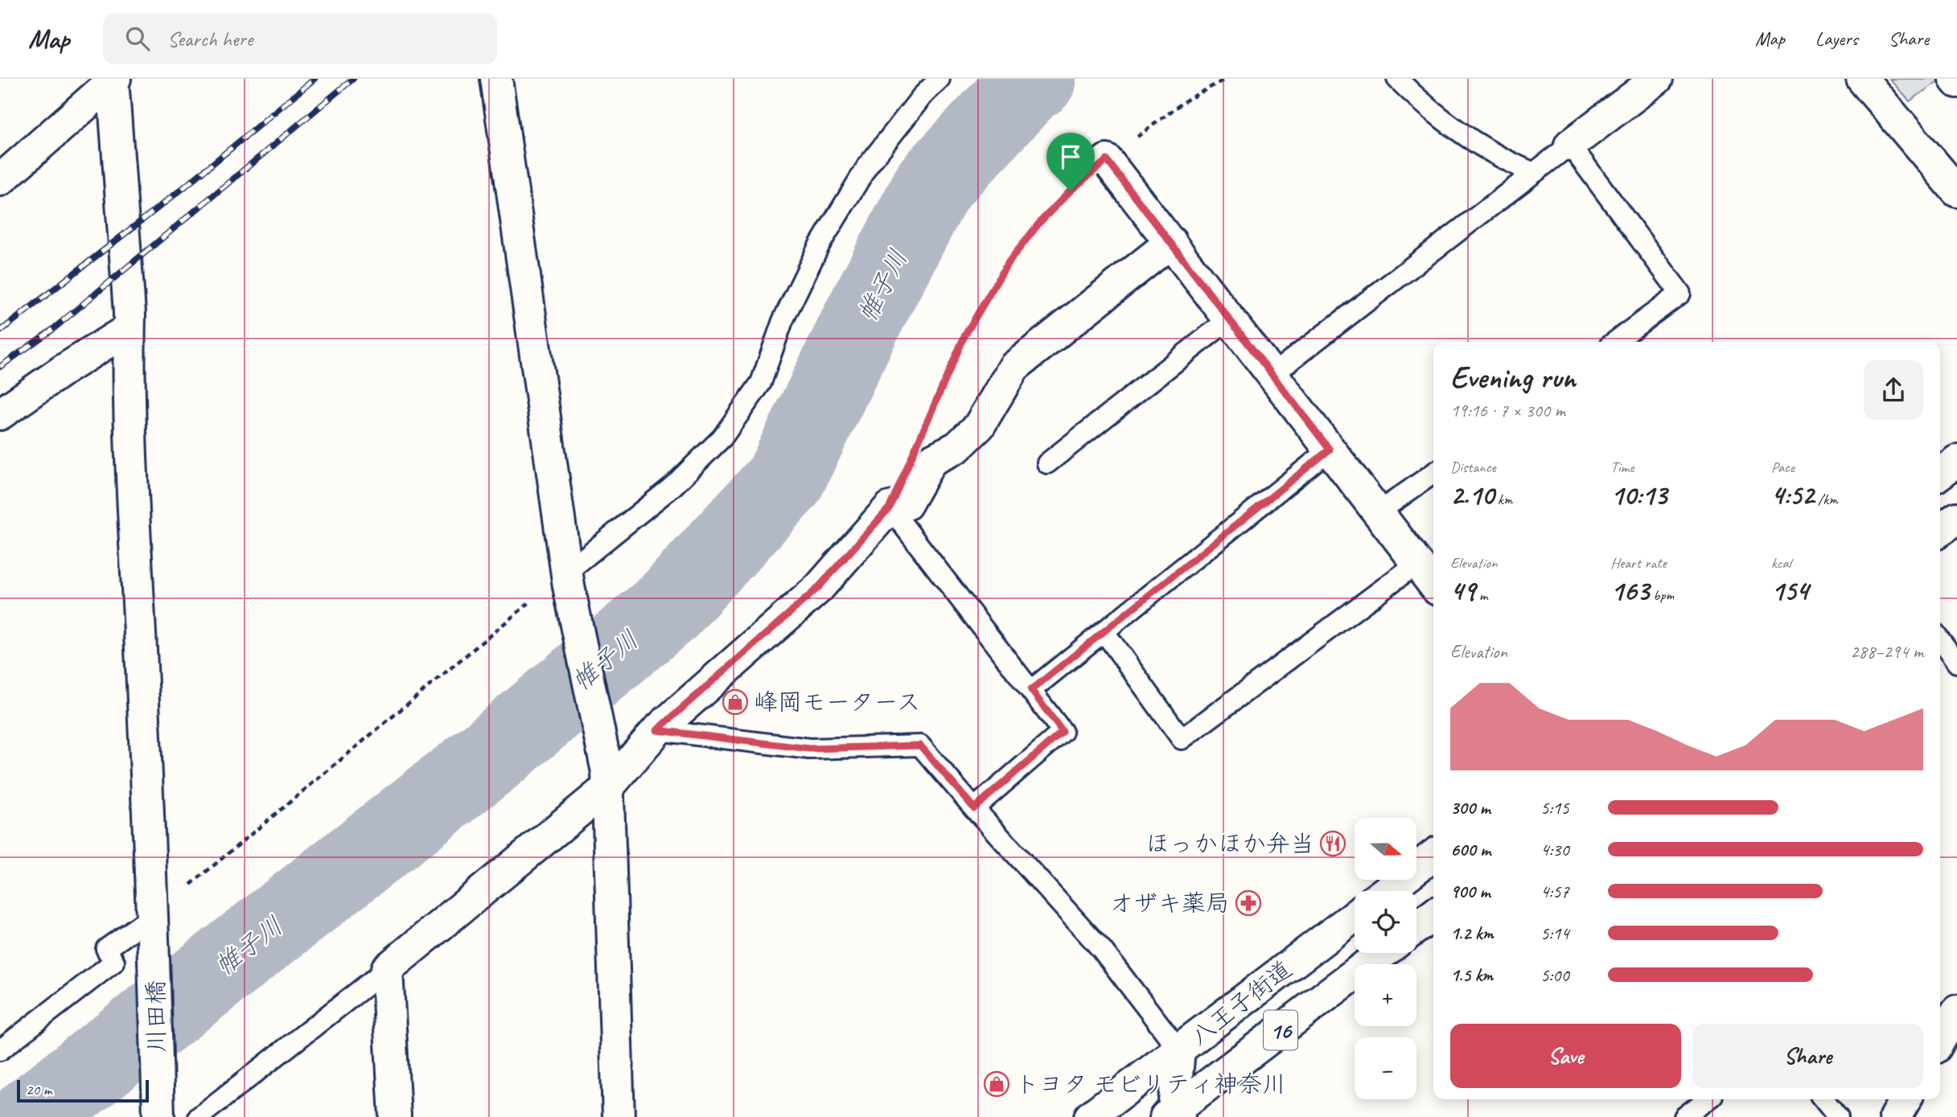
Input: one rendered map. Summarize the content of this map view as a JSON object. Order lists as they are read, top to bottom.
{
  "streets": {
    "main road": ["八王子街道", "川田橋", "16"]
  },
  "water": ["帷子川"],
  "places": {
    "shop": ["峰岡モータース", "トヨタ モビリティ神奈川"],
    "restaurant": ["ほっかほか弁当"],
    "pharmacy": ["オザキ薬局"]
  },
  "scale_bar": "20 m",
  "north": "right",
  "page": {
    "header": "Map",
    "search": "Search here",
    "nav": ["Map", "Layers", "Share"],
    "heading": ["Evening run", "19:16 · 7 × 300 m"],
    "stats": [
      ["Distance", "2.10 km"],
      ["Time", "10:13"],
      ["Pace", "4:52 /km"],
      ["Elevation", "49 m"],
      ["Heart rate", "163 bpm"],
      ["kcal", "154"]
    ],
    "chart": ["Elevation", "288–294 m"],
    "list": [
      {
        "name": "300 m",
        "note": "5:15"
      },
      {
        "name": "600 m",
        "note": "4:30"
      },
      {
        "name": "900 m",
        "note": "4:57"
      },
      {
        "name": "1.2 km",
        "note": "5:14"
      },
      {
        "name": "1.5 km",
        "note": "5:00"
      }
    ],
    "map_buttons": ["+", "−"],
    "buttons": ["Save", "Share"],
    "scale": "20 m"
  }
}
